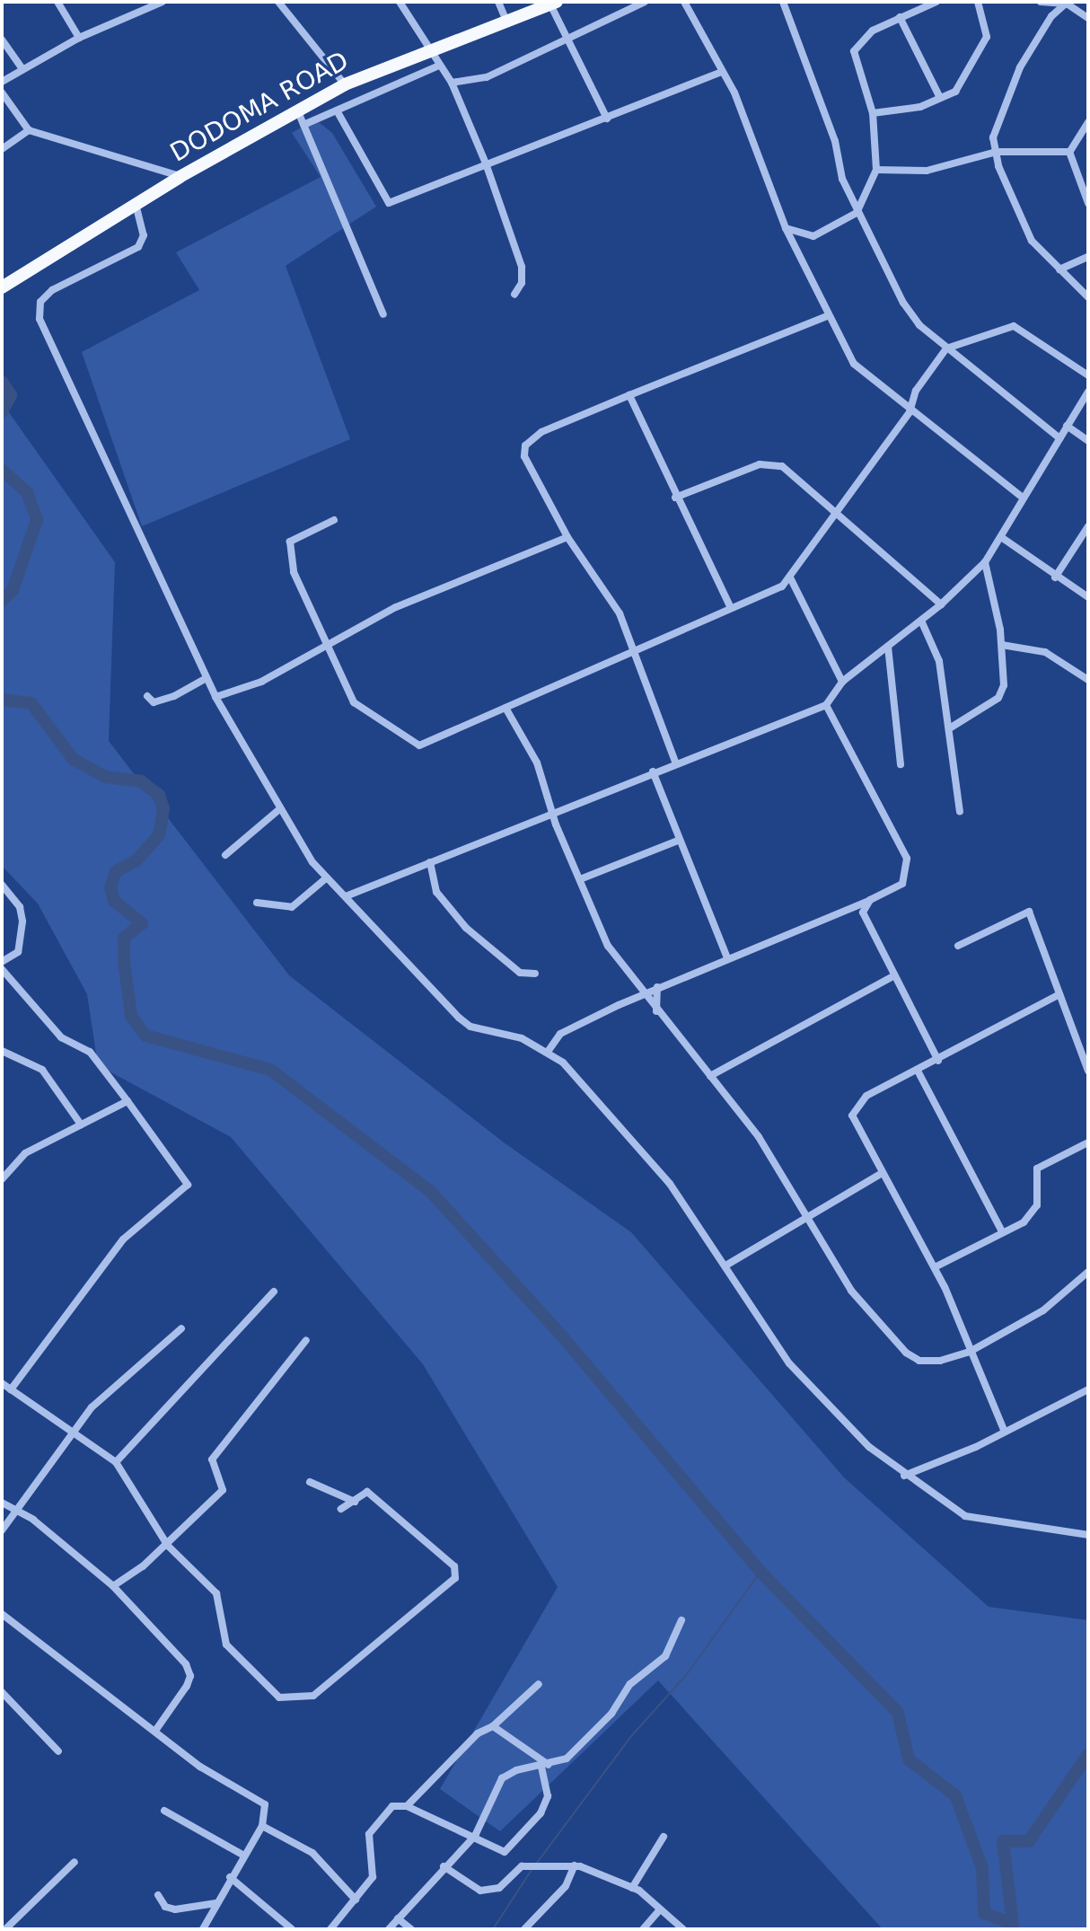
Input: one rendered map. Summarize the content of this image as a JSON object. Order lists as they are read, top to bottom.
{
  "streets": {
    "highway": ["DODOMA ROAD"]
  }
}
